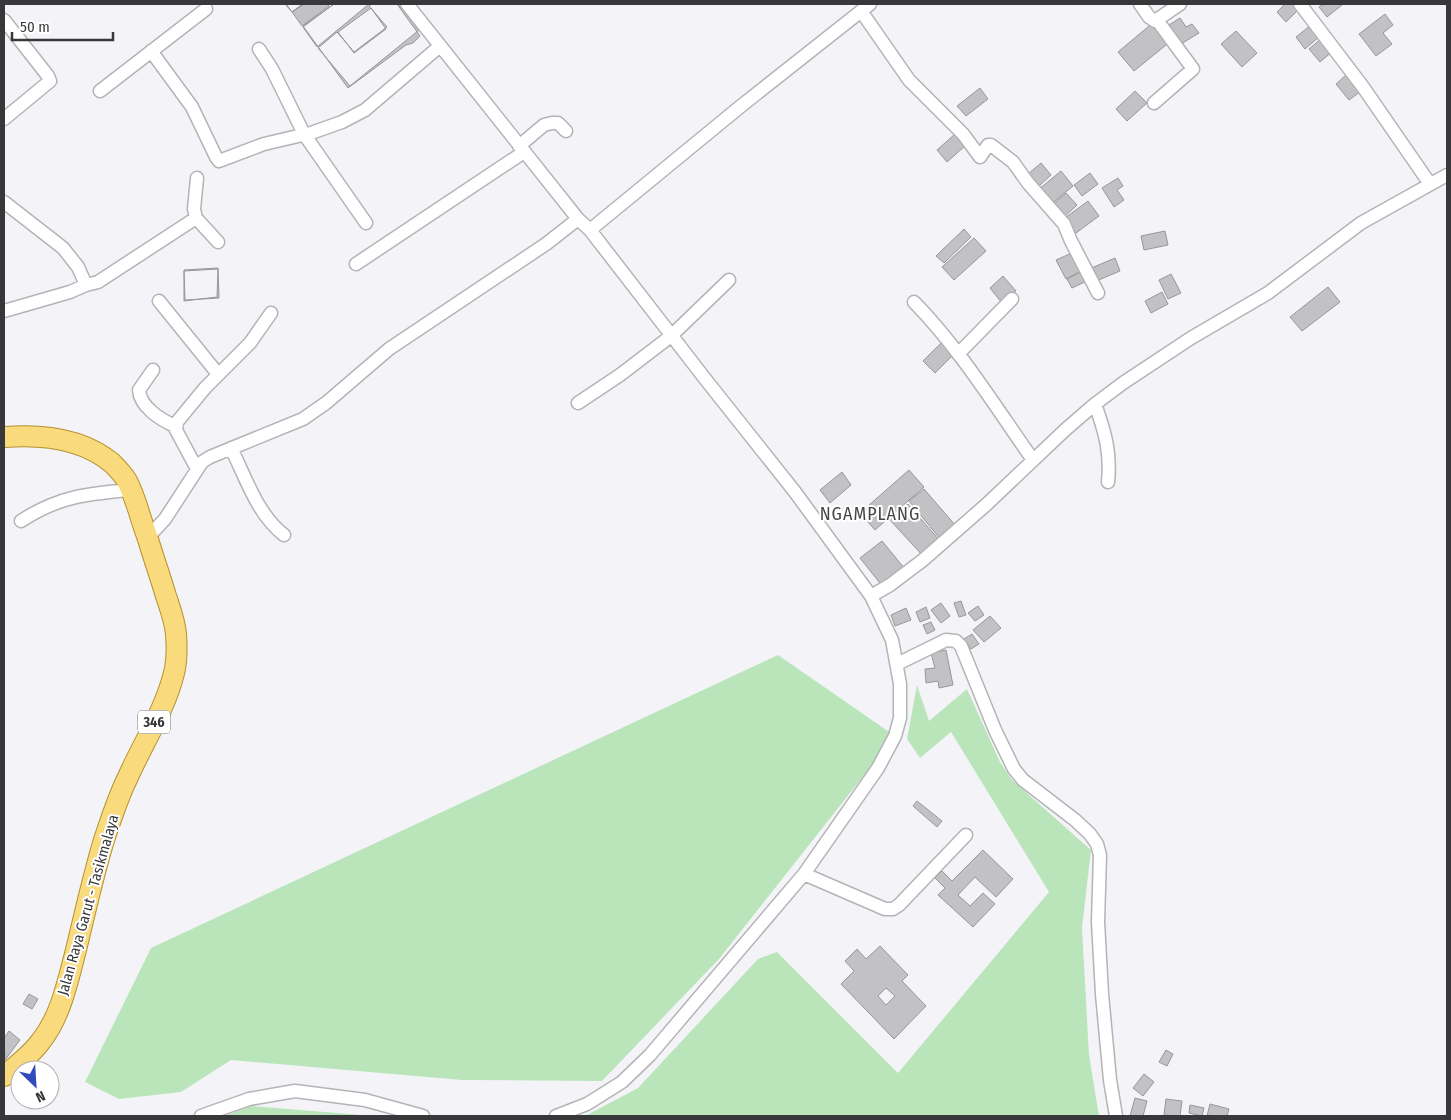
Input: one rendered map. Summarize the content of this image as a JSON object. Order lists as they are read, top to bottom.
{
  "streets": {
    "main road": ["346", "Jalan Raya Garut - Tasikmalaya"]
  },
  "districts": ["NGAMPLANG"],
  "scale_bar": "50 m",
  "north": "bottom right"
}
